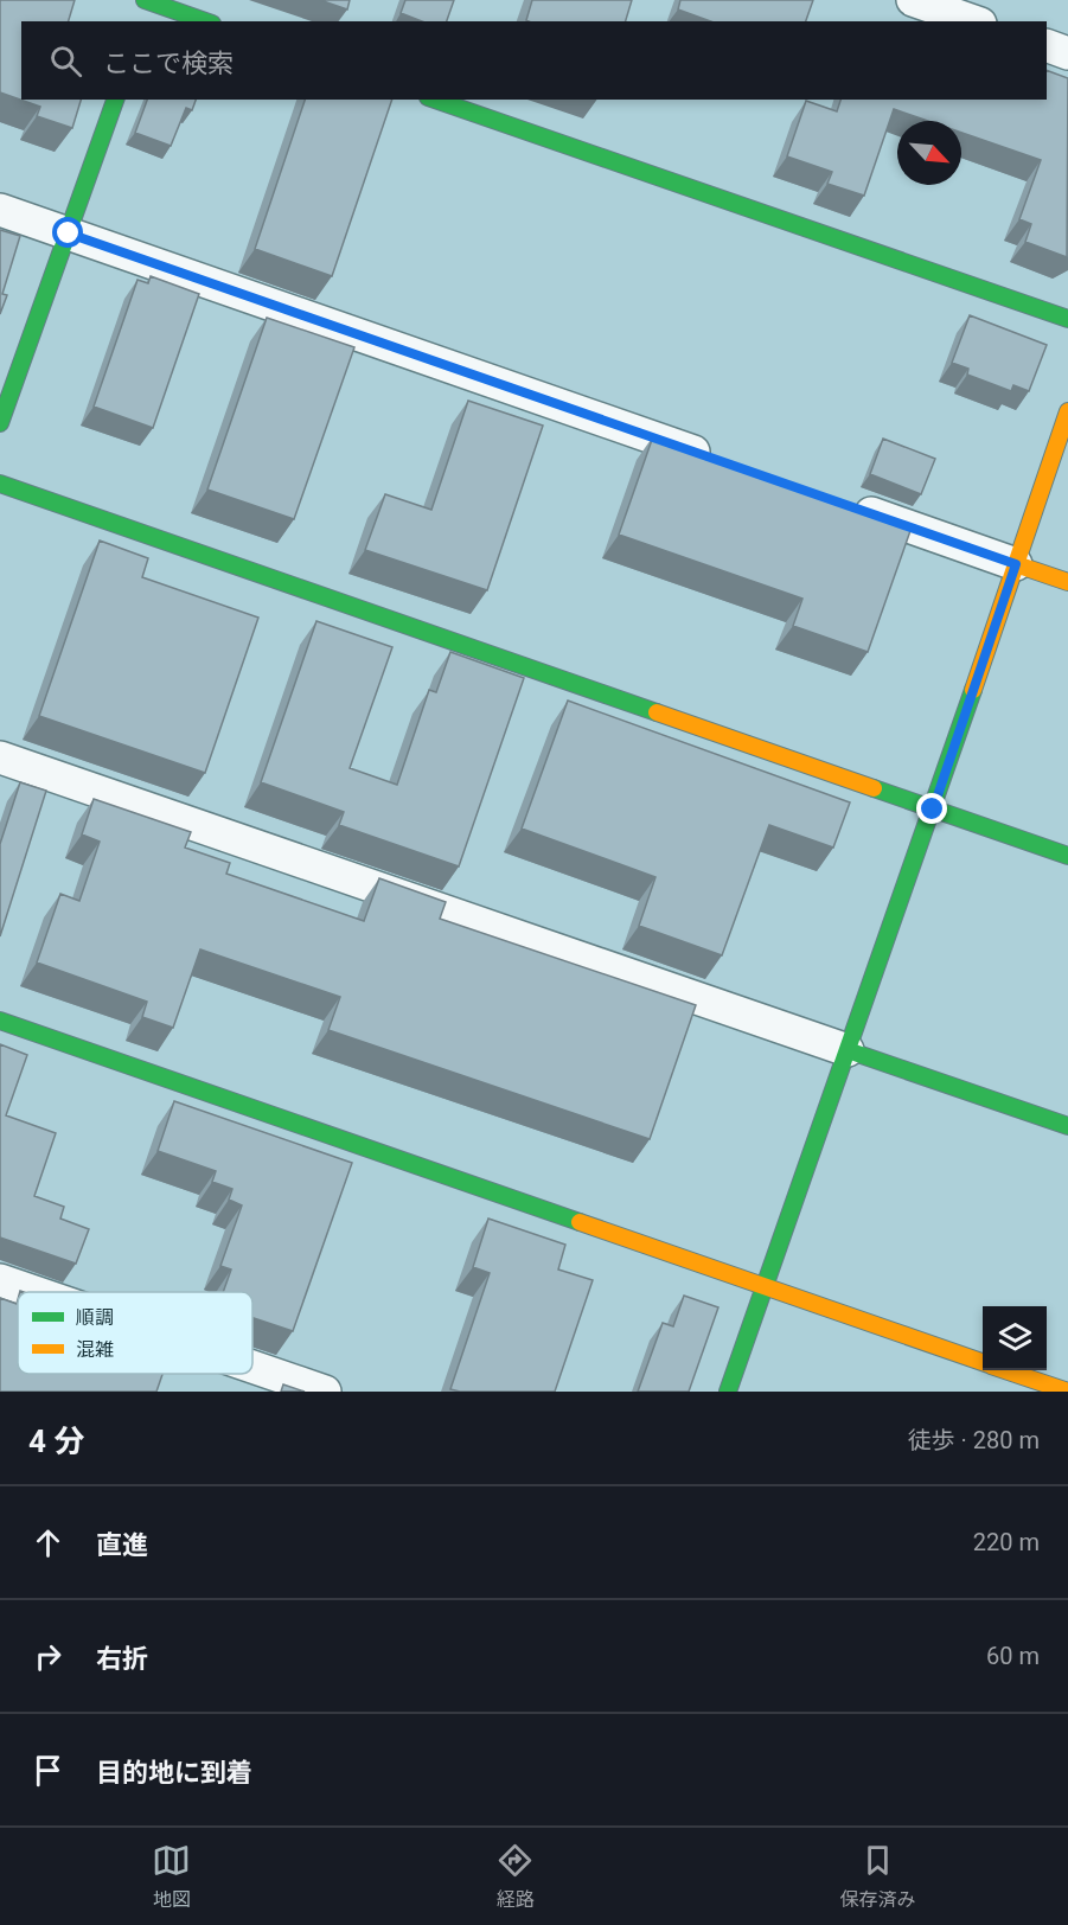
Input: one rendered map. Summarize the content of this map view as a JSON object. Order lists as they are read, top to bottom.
{
  "legend": ["順調", "混雑"],
  "north": "bottom right",
  "page": {
    "search": "ここで検索",
    "heading": ["4 分", "徒歩 · 280 m"],
    "list": [
      ["直進", "220 m"],
      ["右折", "60 m"],
      "目的地に到着"
    ],
    "nav": ["地図", "経路", "保存済み"]
  }
}
